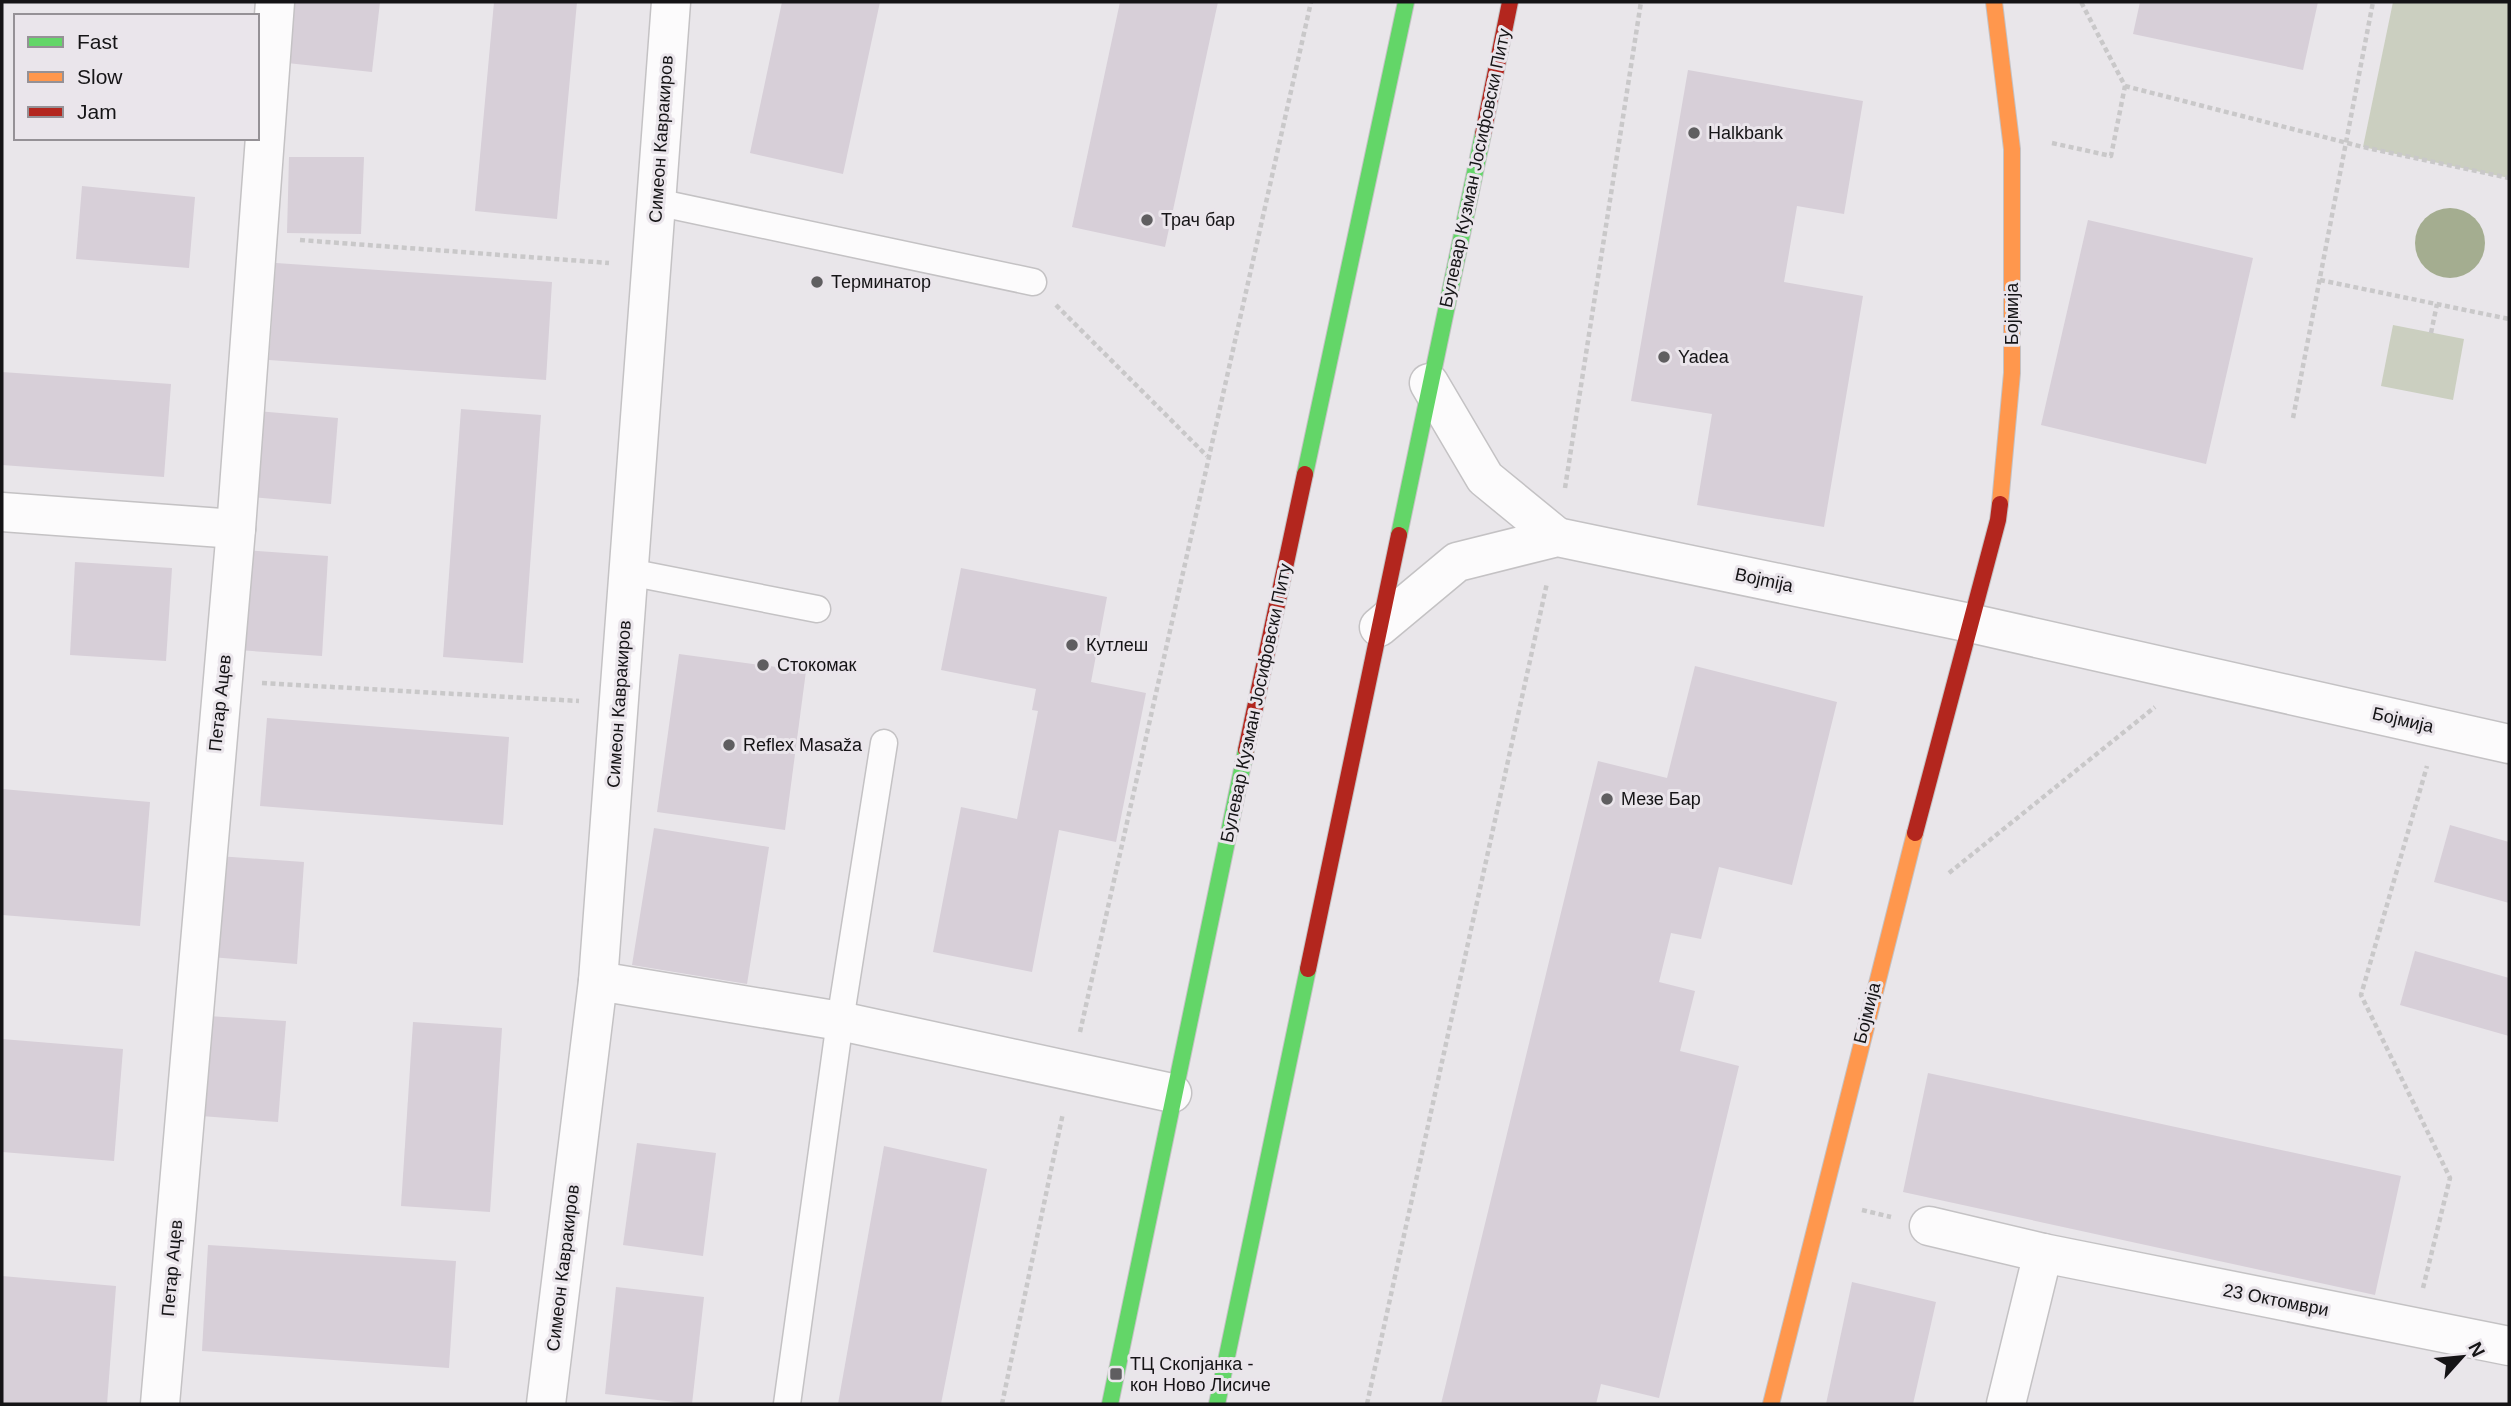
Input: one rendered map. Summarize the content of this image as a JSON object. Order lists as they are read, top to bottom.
{
  "streets": {
    "street": [
      "Симеон Кавракиров",
      "Булевар Кузман Јосифовски Питу",
      "Бојмија",
      "Bojmija",
      "Петар Ацев",
      "23 Октомври"
    ]
  },
  "crossings": [
    ["Бојмија", "Bojmija"]
  ],
  "places": {
    "other": [
      "Halkbank",
      "Трач бар",
      "Терминатор",
      "Yadea",
      "Кутлеш",
      "Стокомак",
      "Reflex Masaža",
      "Мезе Бар"
    ],
    "transit": ["ТЦ Скопјанка - кон Ново Лисиче"]
  },
  "legend": ["Fast", "Slow", "Jam"],
  "north": "top right"
}
